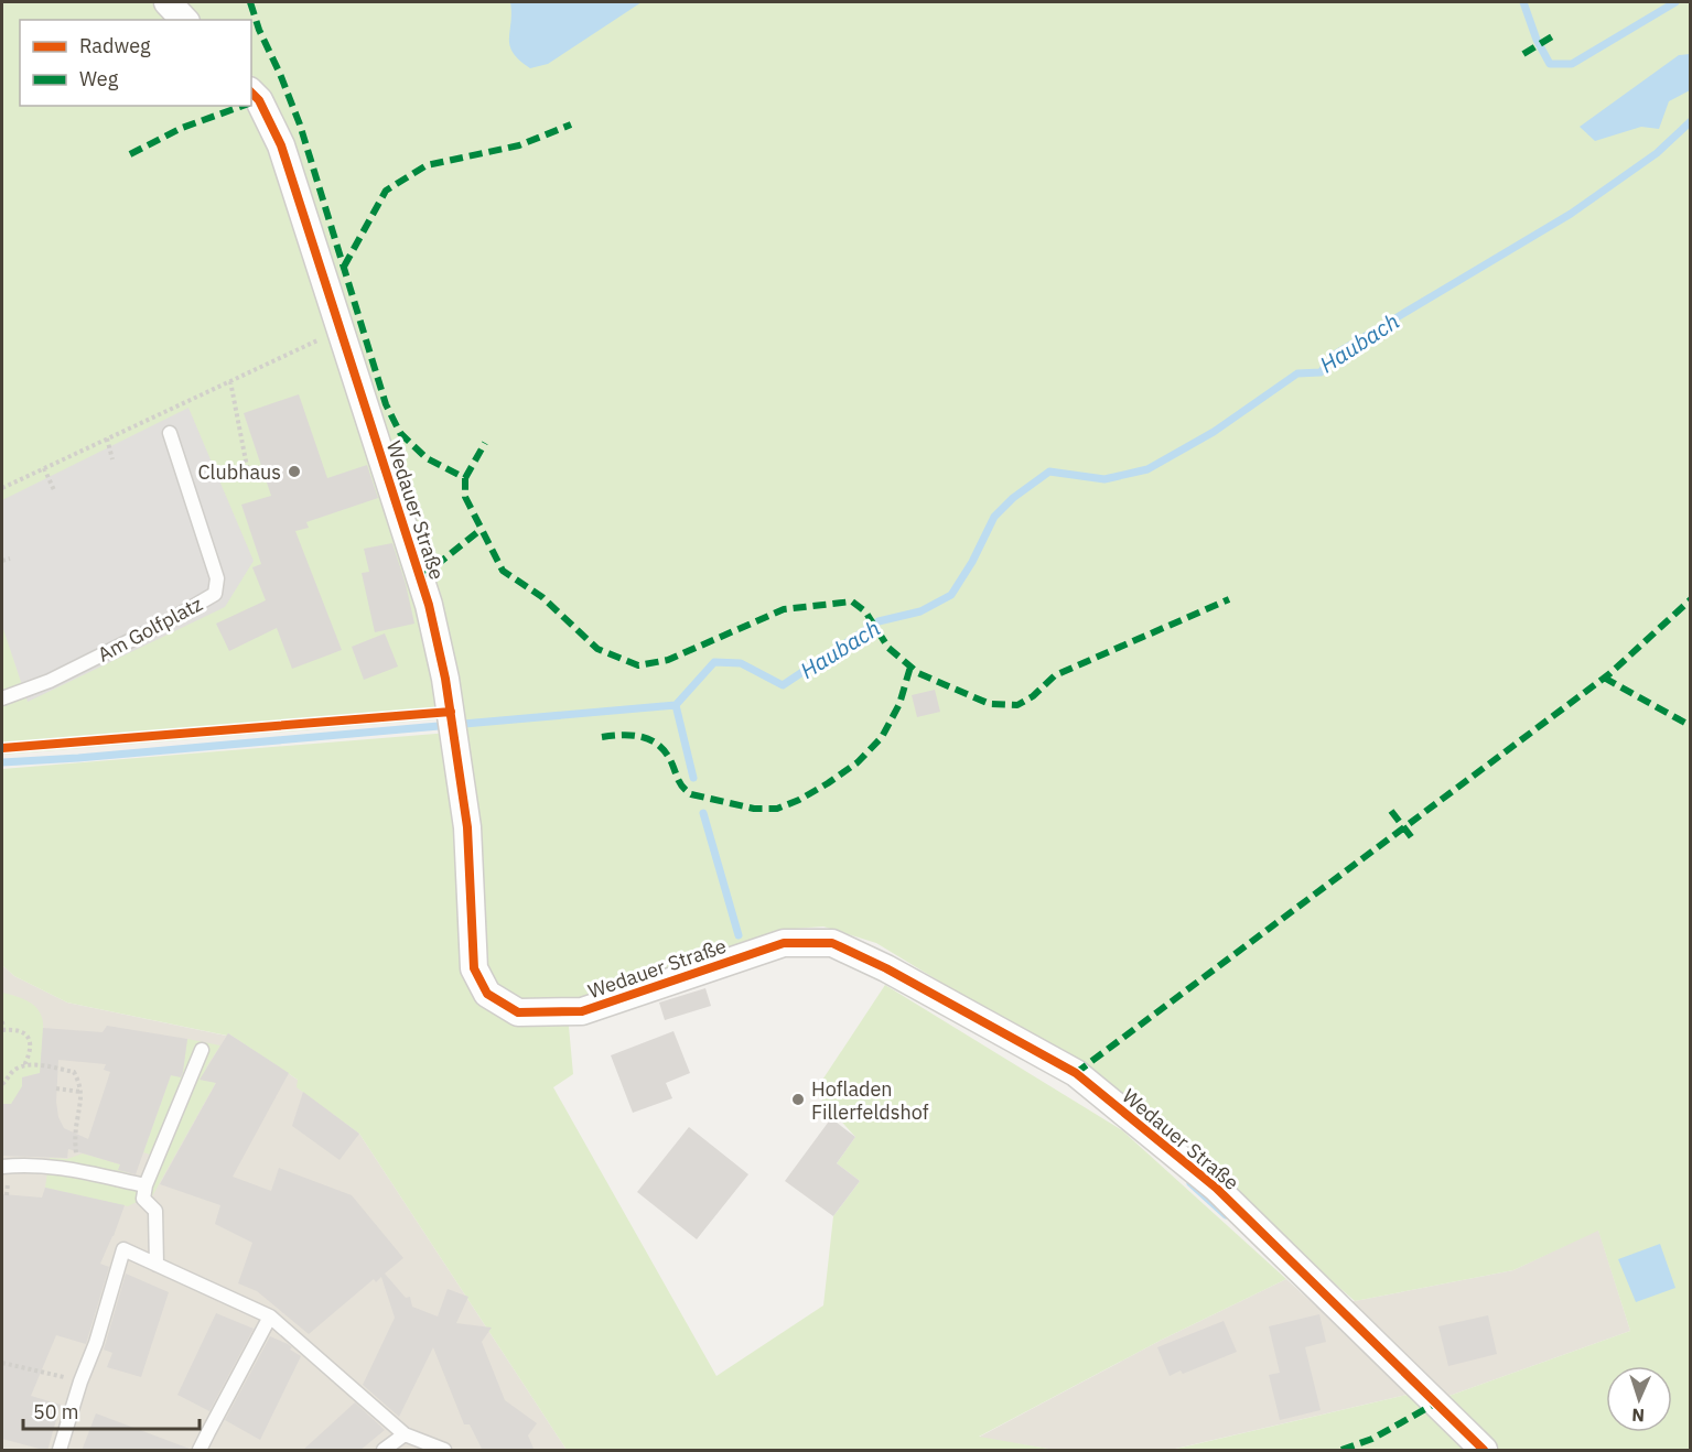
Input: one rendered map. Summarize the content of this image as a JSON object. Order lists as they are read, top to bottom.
{
  "streets": {
    "street": ["Wedauer Straße"],
    "lane": ["Am Golfplatz"]
  },
  "water": ["Haubach"],
  "places": ["Clubhaus", "Hofladen Fillerfeldshof"],
  "legend": ["Radweg", "Weg"],
  "scale_bar": "50 m",
  "north": "bottom"
}
